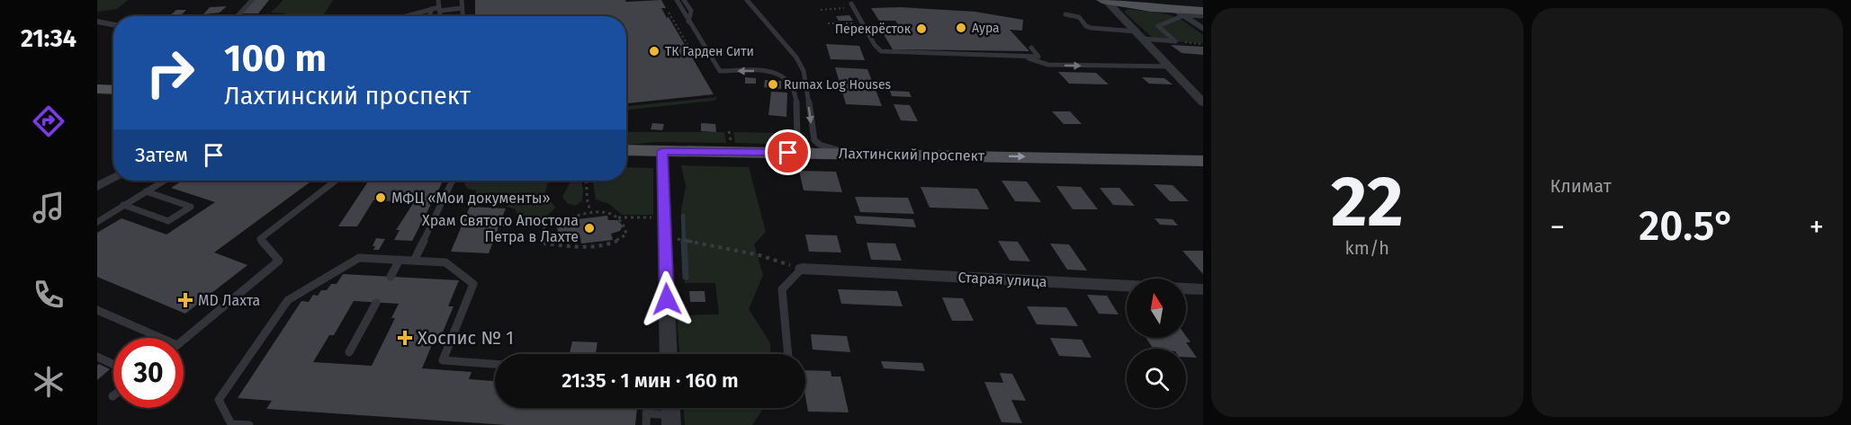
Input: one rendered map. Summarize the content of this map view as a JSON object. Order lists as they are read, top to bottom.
{
  "streets": {
    "main road": ["Лахтинский проспект"],
    "street": ["Старая улица"]
  },
  "one_way": ["Лахтинский проспект"],
  "places": {
    "other": [
      "Аура",
      "Перекрёсток",
      "ТК Гарден Сити",
      "Rumax Log Houses",
      "МФЦ «Мои документы»",
      "Храм Святого Апостола Петра в Лахте"
    ],
    "health": ["MD Лахта", "Хоспис № 1"]
  },
  "north": "top",
  "page": {
    "tabs": "21:34",
    "tile": [
      ["22", "km/h"],
      "Климат"
    ],
    "turn": ["100 m", "Лахтинский проспект"],
    "then": "Затем",
    "heat": ["−", "20.5°", "+"],
    "limit": "30",
    "trip": "21:35 · 1 мин · 160 m"
  }
}
